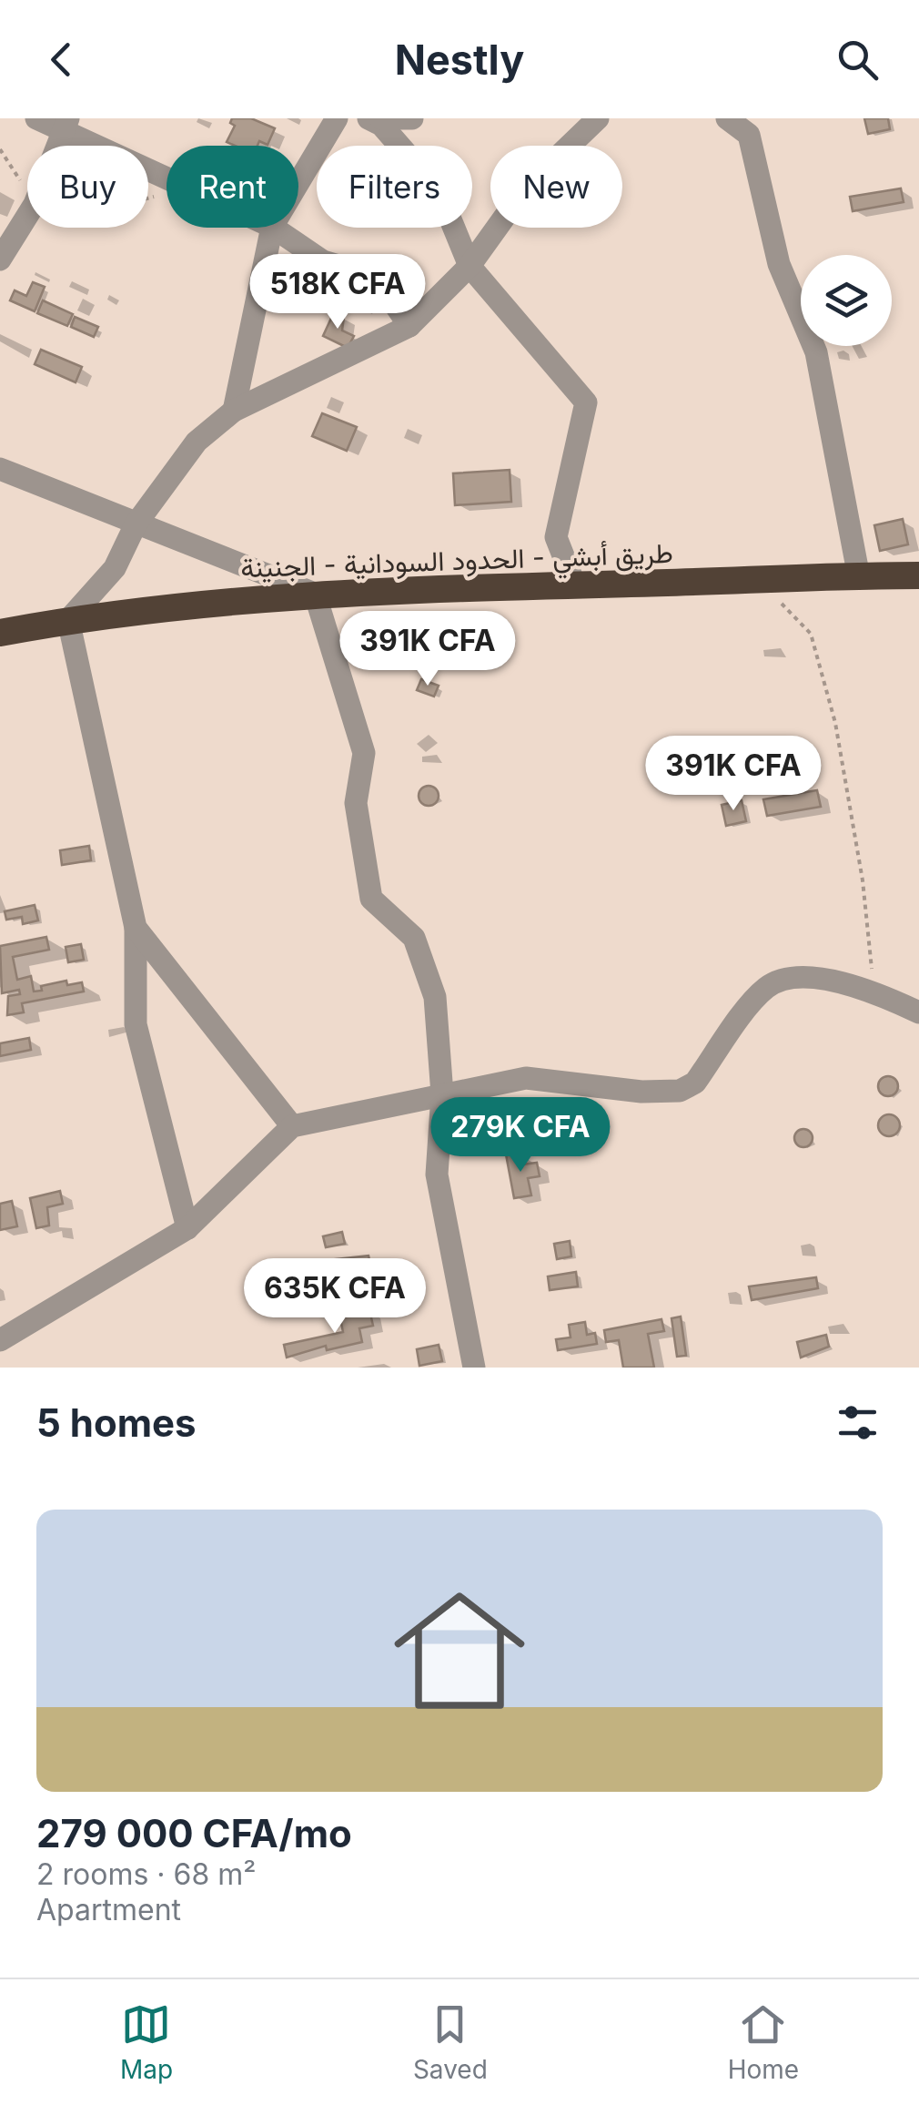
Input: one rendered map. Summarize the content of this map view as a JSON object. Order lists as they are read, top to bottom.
{
  "streets": {
    "highway": ["طريق أبشي - الحدود السودانية - الجنينة"]
  },
  "page": {
    "header": "Nestly",
    "chip": [
      "Buy",
      "Rent",
      "Filters",
      "New"
    ],
    "price": [
      "518K CFA",
      "391K CFA",
      "391K CFA",
      "279K CFA",
      "635K CFA"
    ],
    "heading": "5 homes",
    "list": [
      {
        "name": "279 000 CFA/mo",
        "note": "2 rooms · 68 m² · Apartment"
      }
    ],
    "tabs": ["Map", "Saved", "Home"]
  }
}
